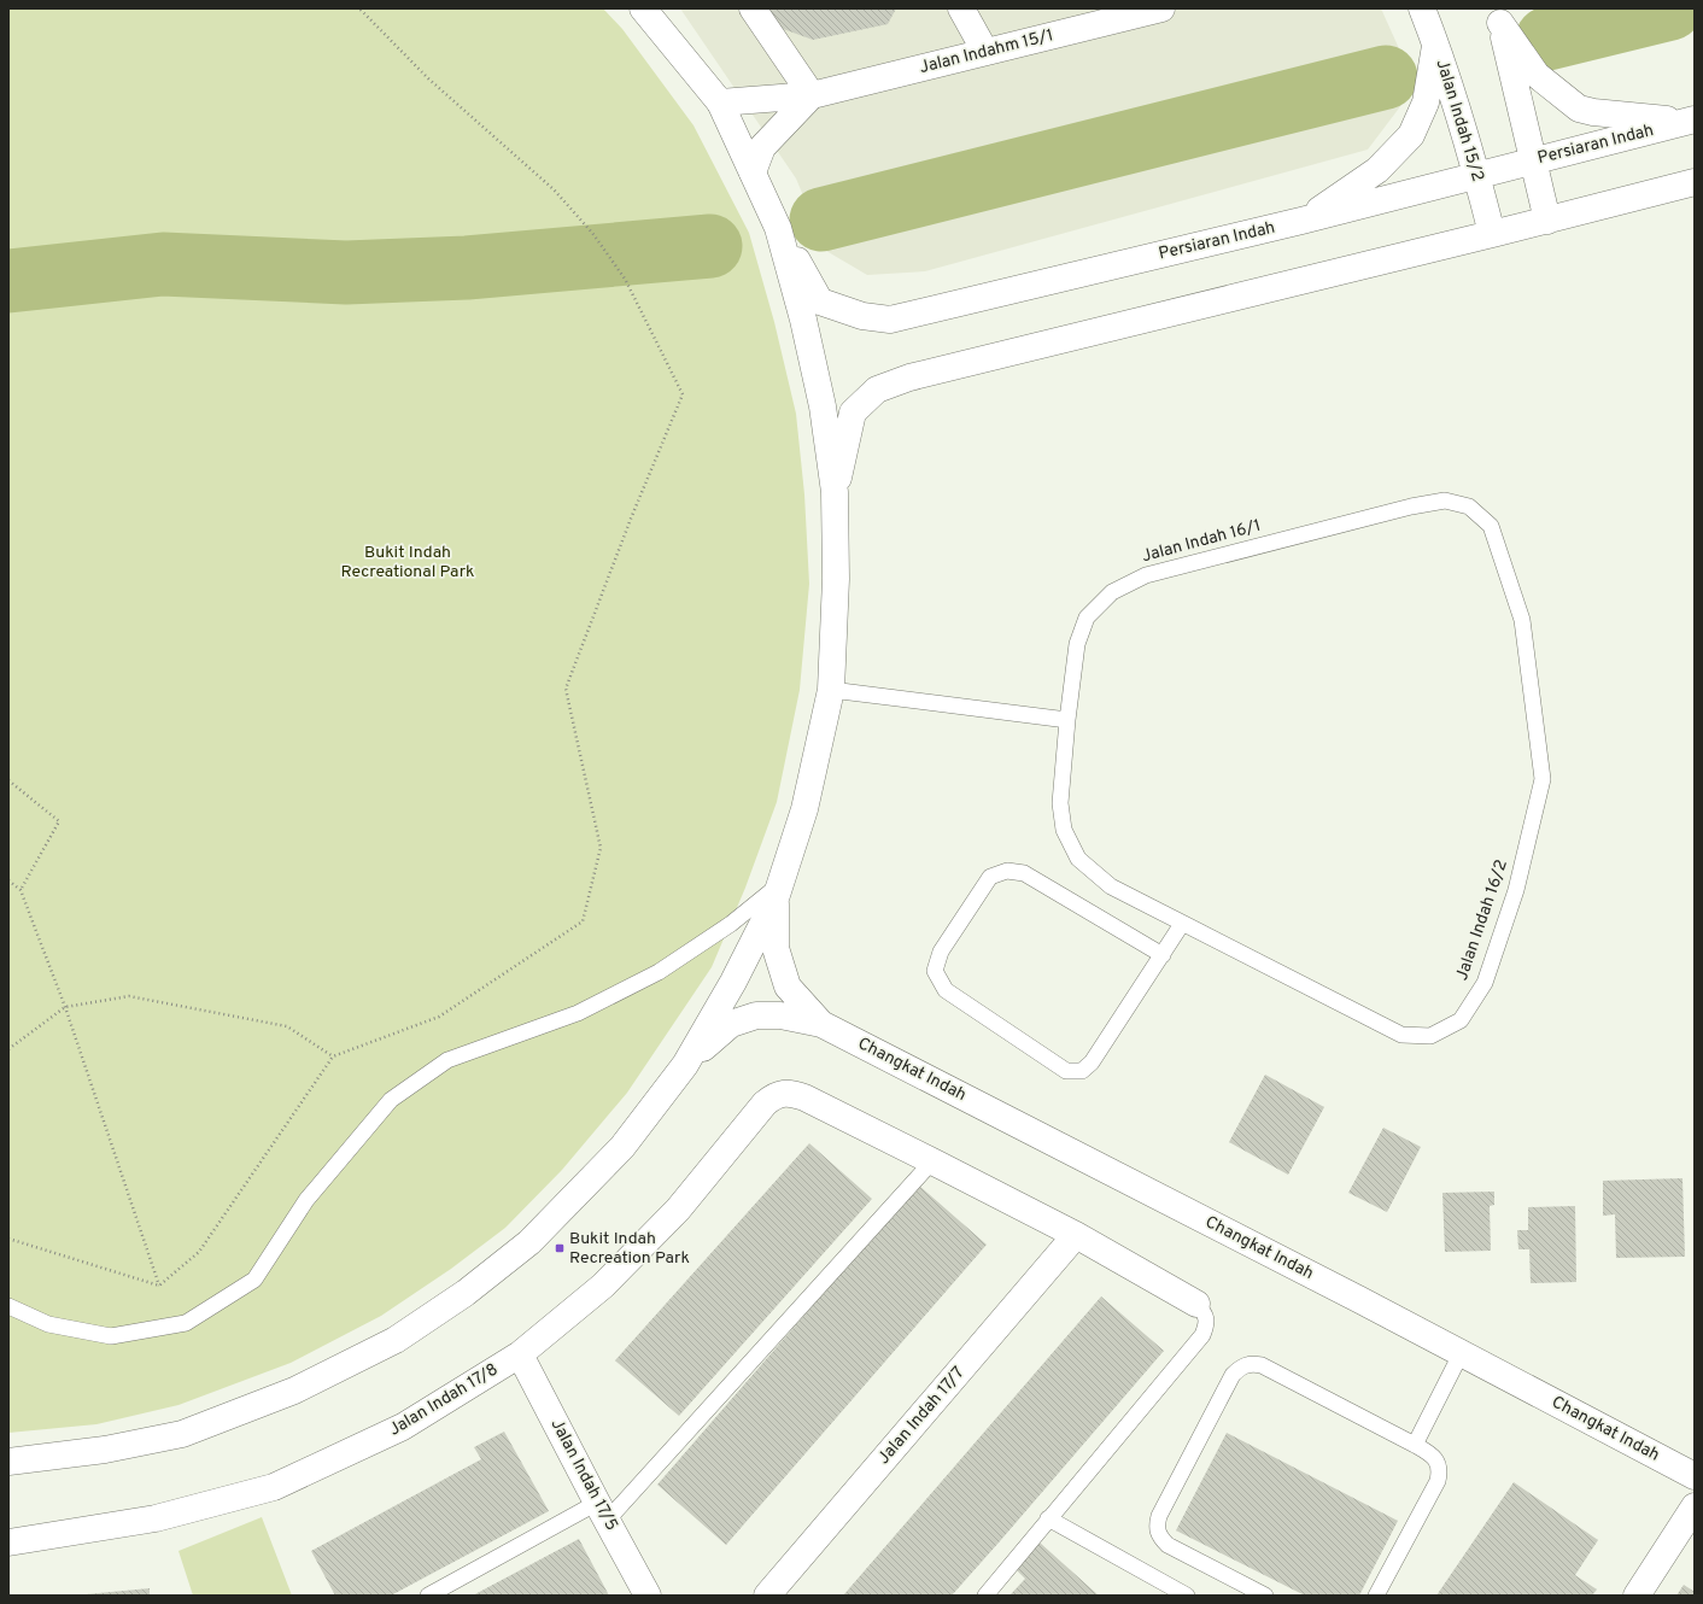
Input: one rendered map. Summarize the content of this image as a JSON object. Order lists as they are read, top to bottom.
{
  "streets": {
    "street": [
      "Jalan Indahm 15/1",
      "Jalan Indah 15/2",
      "Persiaran Indah",
      "Changkat Indah",
      "Jalan Indah 17/8",
      "Jalan Indah 17/7",
      "Jalan Indah 17/5"
    ],
    "lane": ["Jalan Indah 16/1", "Jalan Indah 16/2"]
  },
  "crossings": [
    ["Jalan Indah 15/2", "Persiaran Indah"],
    ["Jalan Indah 16/1", "Jalan Indah 16/2"],
    ["Jalan Indah 17/8", "Jalan Indah 17/5"]
  ],
  "parks": ["Bukit Indah Recreational Park"],
  "places": {
    "transit": ["Bukit Indah Recreation Park"]
  }
}
